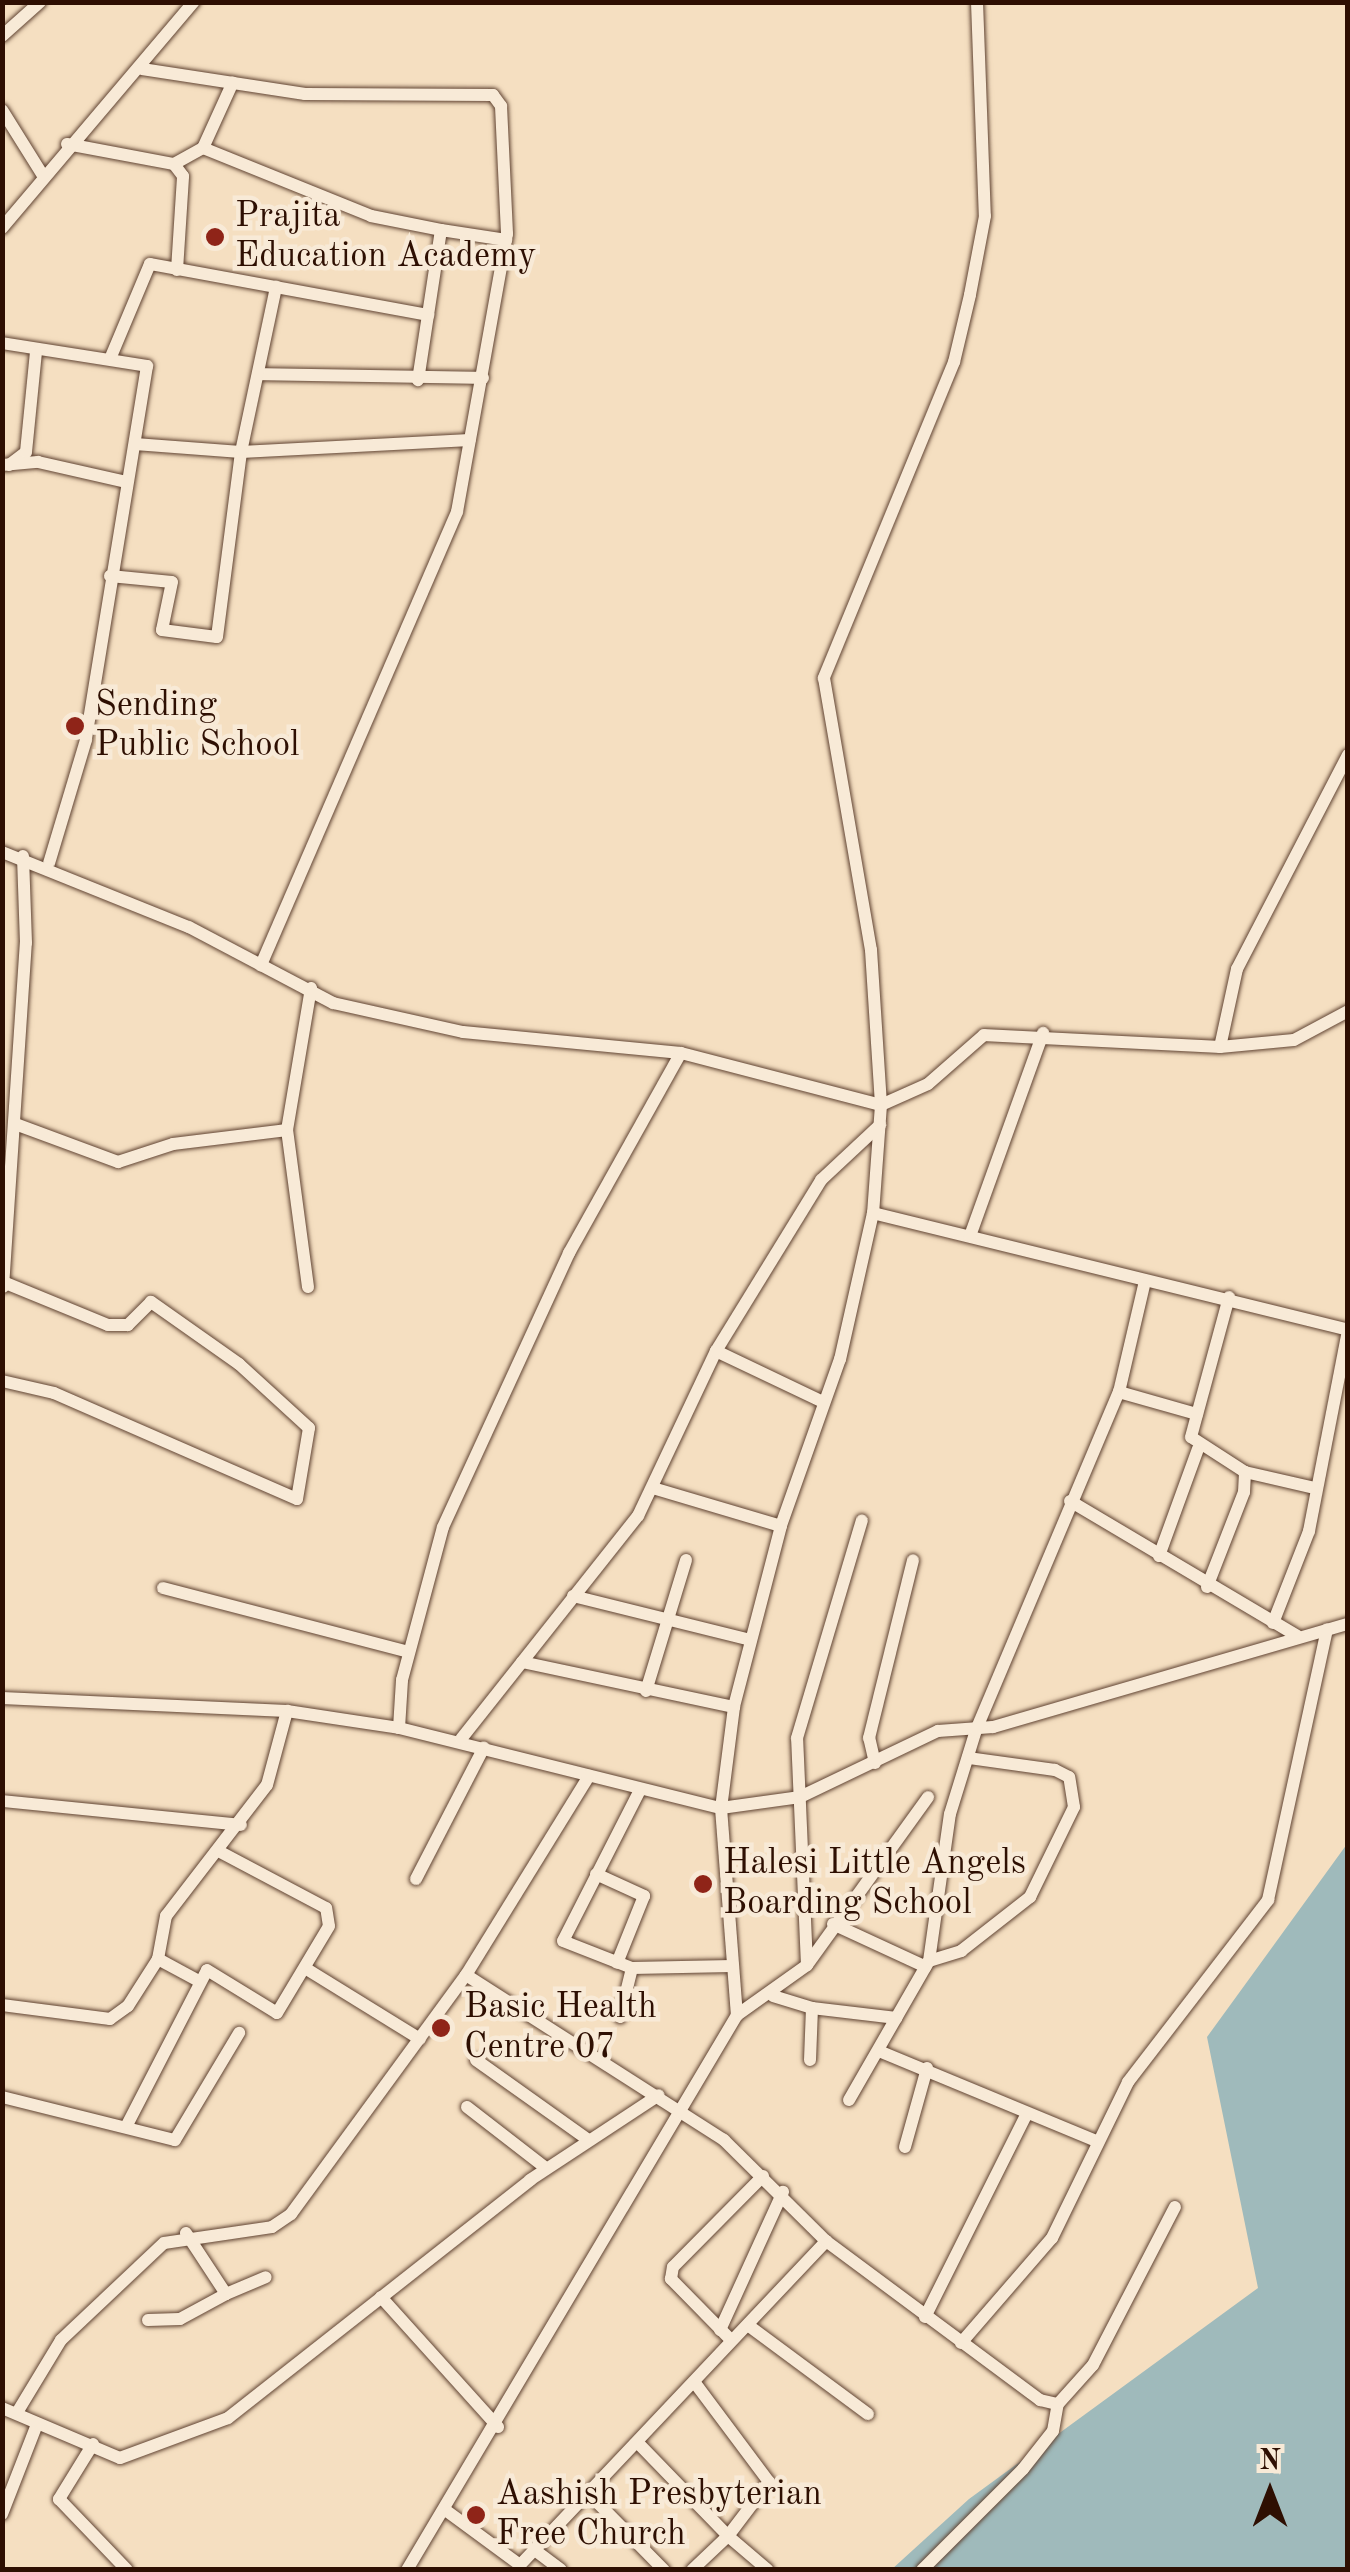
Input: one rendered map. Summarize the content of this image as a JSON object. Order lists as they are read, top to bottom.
{
  "places": [
    "Prajita Education Academy",
    "Sending Public School",
    "Halesi Little Angels Boarding School",
    "Basic Health Centre 07",
    "Aashish Presbyterian Free Church"
  ],
  "north": "top"
}
